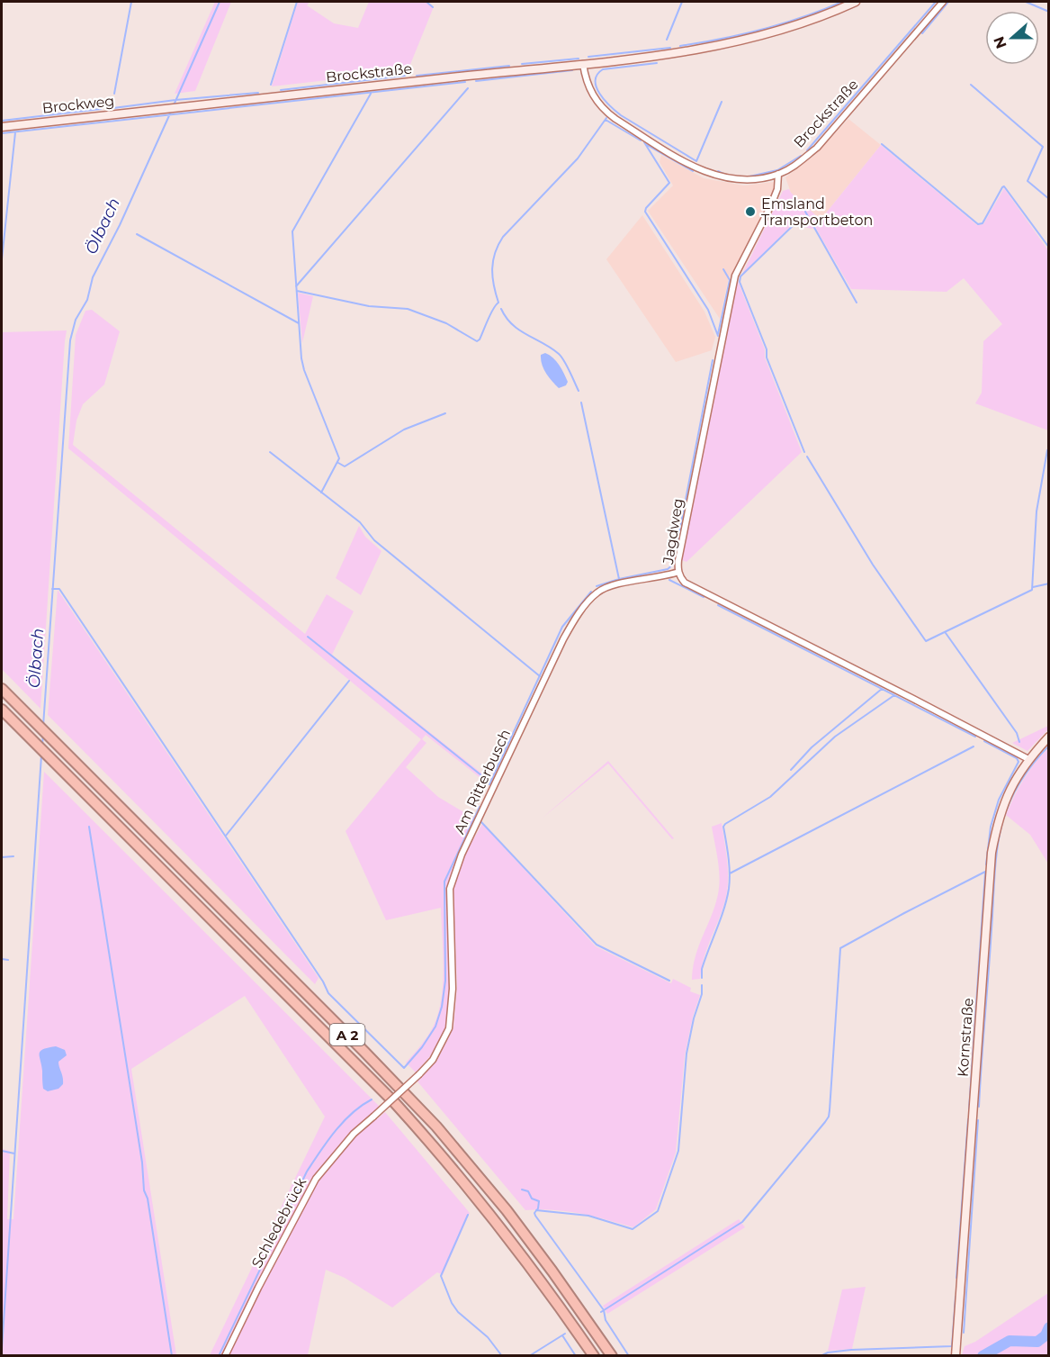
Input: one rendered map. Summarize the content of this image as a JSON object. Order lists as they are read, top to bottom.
{
  "streets": {
    "highway": ["A 2"],
    "street": [
      "Brockstraße",
      "Brockweg",
      "Jagdweg",
      "Am Ritterbusch",
      "Kornstraße",
      "Schledebrück"
    ]
  },
  "crossings": [
    ["Brockstraße", "Brockweg"],
    ["Brockstraße", "Jagdweg"],
    ["Jagdweg", "Am Ritterbusch"],
    ["Jagdweg", "Kornstraße"],
    ["Am Ritterbusch", "Schledebrück"]
  ],
  "water": ["Ölbach"],
  "places": ["Emsland Transportbeton"],
  "north": "left"
}
